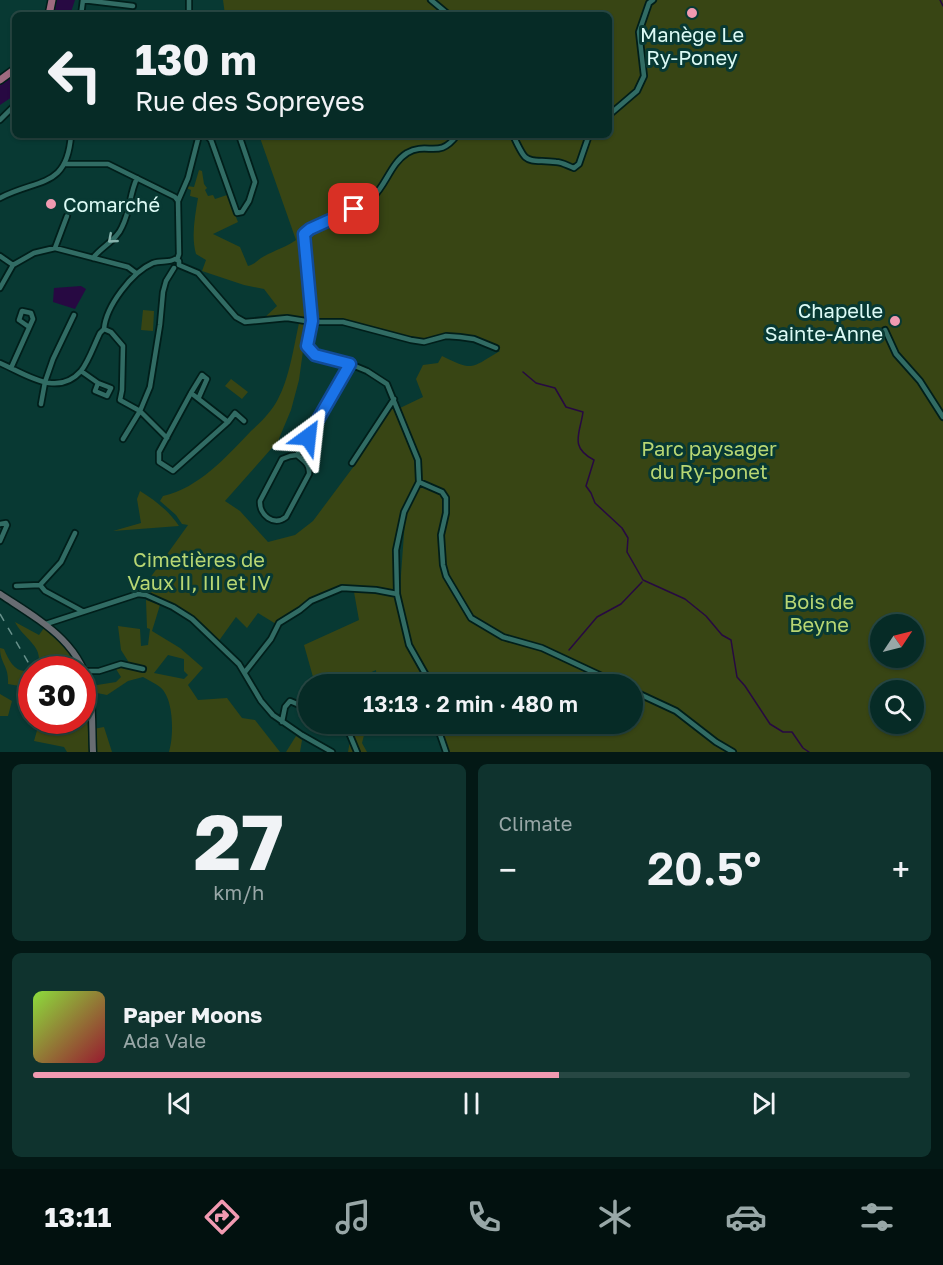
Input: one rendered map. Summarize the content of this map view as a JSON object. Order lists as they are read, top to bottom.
{
  "parks": ["Parc paysager du Ry-ponet", "Cimetières de Vaux II, III et IV", "Bois de Beyne"],
  "places": ["Manège Le Ry-Poney", "Comarché", "Chapelle Sainte-Anne"],
  "north": "top right",
  "page": {
    "turn": ["130 m", "Rue des Sopreyes"],
    "limit": "30",
    "trip": "13:13 · 2 min · 480 m",
    "tile": [
      ["27", "km/h"],
      "Climate"
    ],
    "heat": ["−", "20.5°", "+"],
    "song": ["Paper Moons", "Ada Vale"],
    "tabs": "13:11"
  }
}
